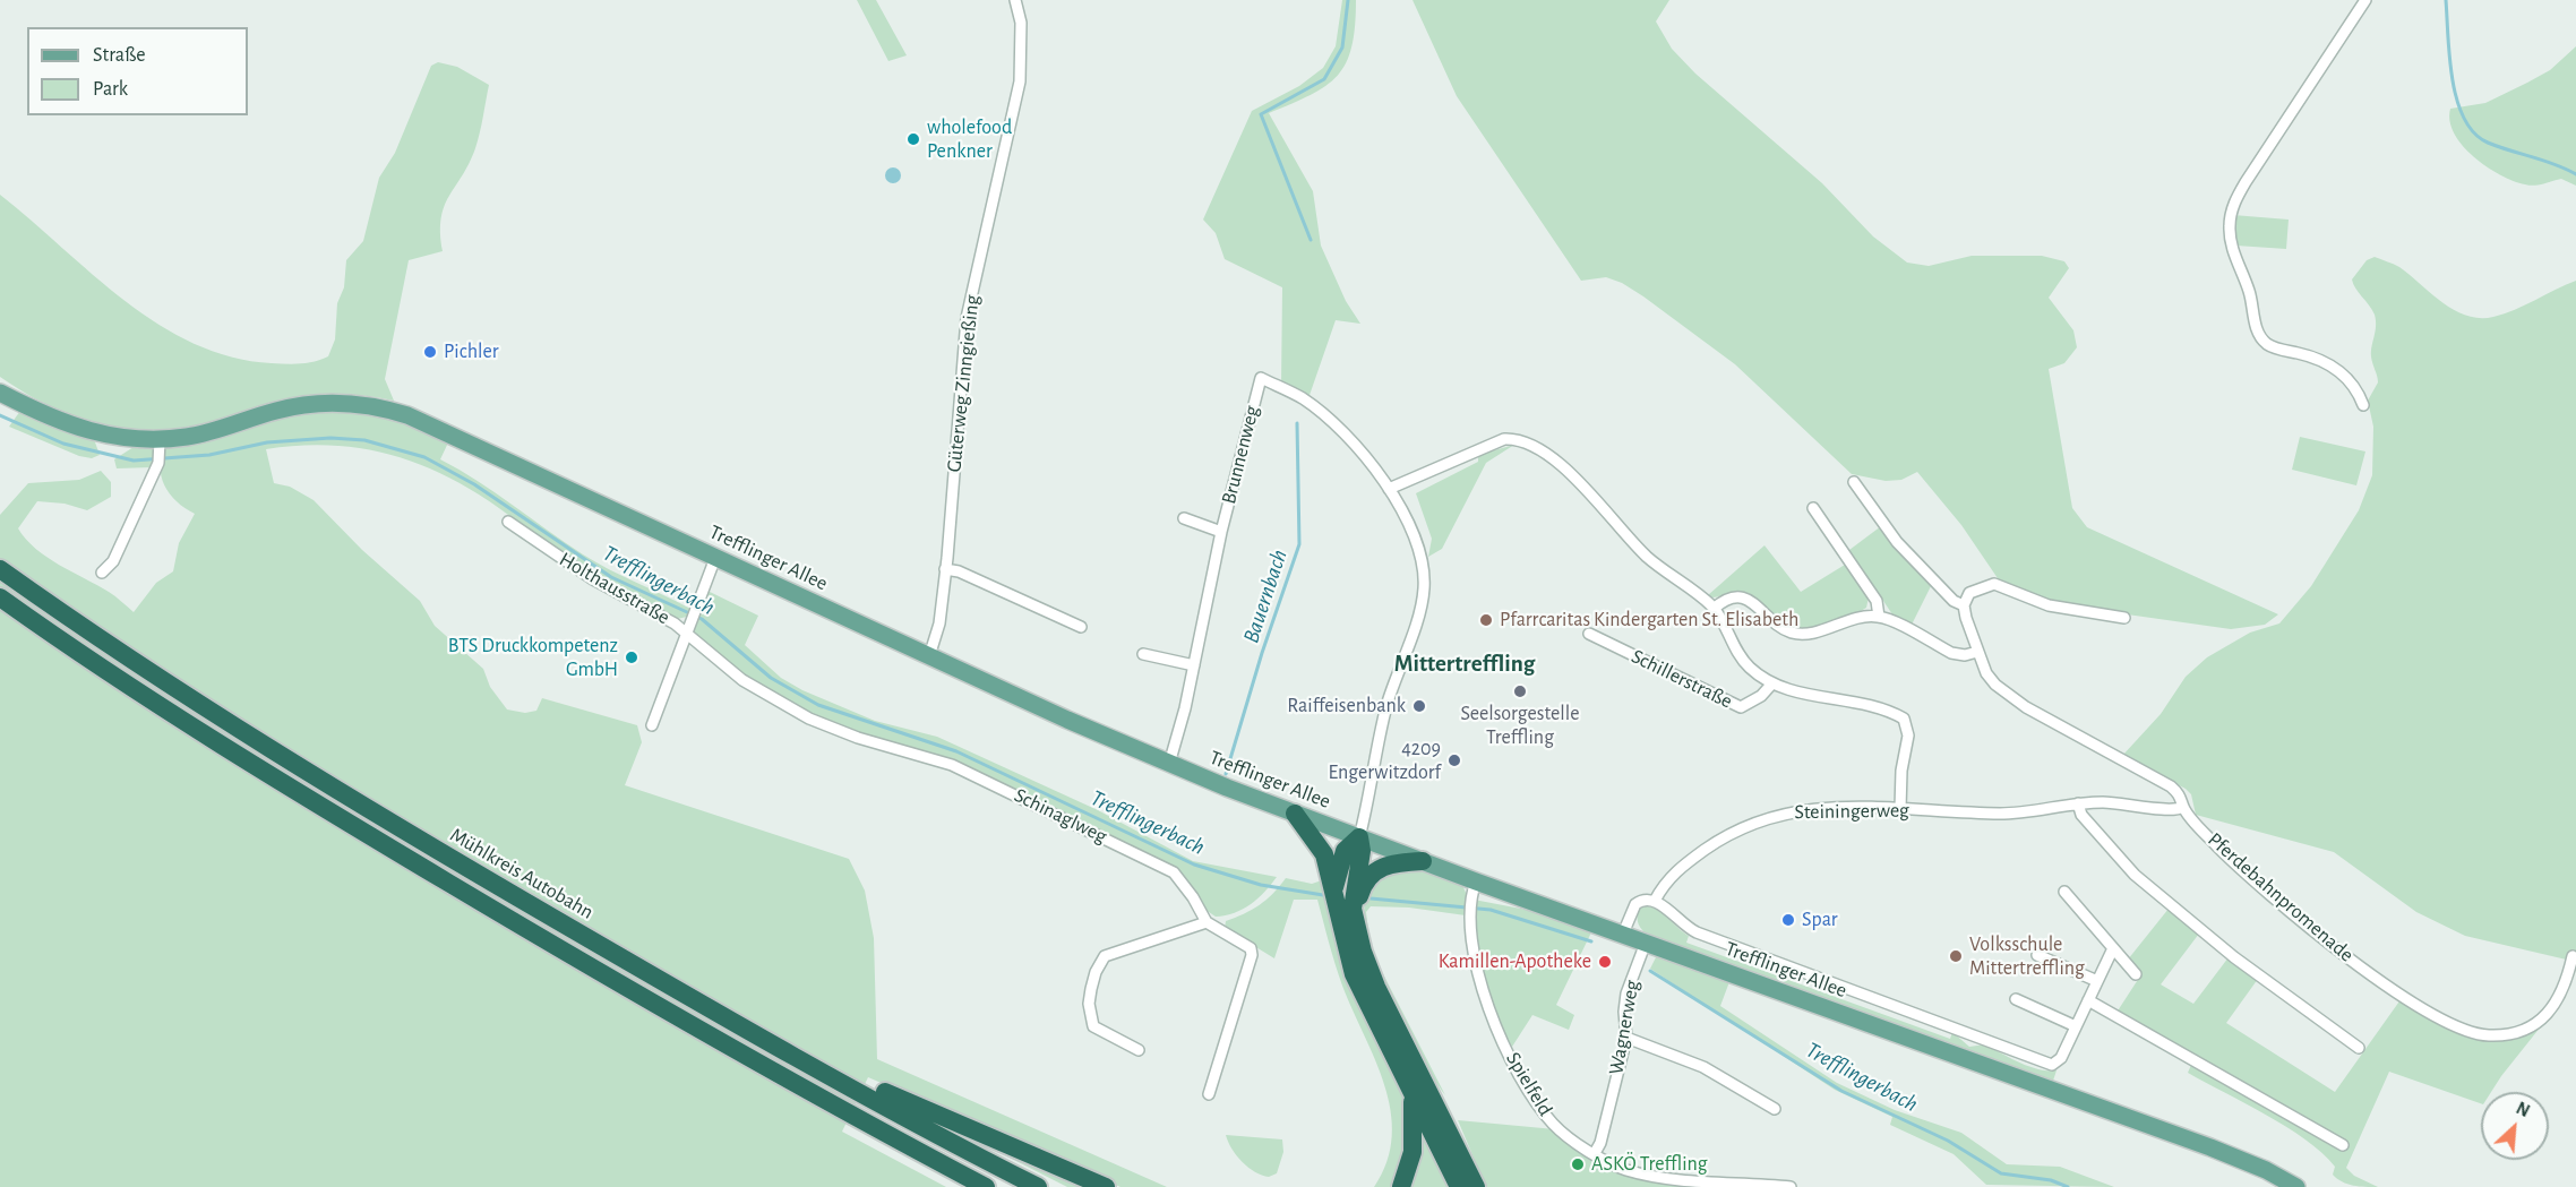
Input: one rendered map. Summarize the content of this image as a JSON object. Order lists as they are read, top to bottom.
{
  "streets": {
    "highway": ["Mühlkreis Autobahn"],
    "main road": ["Trefflinger Allee"],
    "street": [
      "Güterweg Zinngießing",
      "Brunnenweg",
      "Holthausstraße",
      "Schillerstraße",
      "Steiningerweg",
      "Schinaglweg",
      "Pferdebahnpromenade",
      "Wagnerweg",
      "Spielfeld"
    ]
  },
  "crossings": [
    ["Güterweg Zinngießing", "Trefflinger Allee"],
    ["Brunnenweg", "Trefflinger Allee"],
    ["Trefflinger Allee", "Holthausstraße"],
    ["Trefflinger Allee", "Wagnerweg"],
    ["Trefflinger Allee", "Spielfeld"],
    ["Holthausstraße", "Schinaglweg"],
    ["Steiningerweg", "Pferdebahnpromenade"],
    ["Wagnerweg", "Spielfeld"]
  ],
  "districts": ["Mittertreffling"],
  "water": ["Trefflingerbach", "Bauernbach"],
  "places": [
    "wholefood Penkner",
    "Pichler",
    "Pfarrcaritas Kindergarten St. Elisabeth",
    "BTS Druckkompetenz GmbH",
    "Seelsorgestelle Treffling",
    "Raiffeisenbank",
    "4209 Engerwitzdorf",
    "Spar",
    "Volksschule Mittertreffling",
    "Kamillen-Apotheke",
    "ASKÖ Treffling"
  ],
  "legend": ["Straße", "Park"],
  "north": "top right"
}
